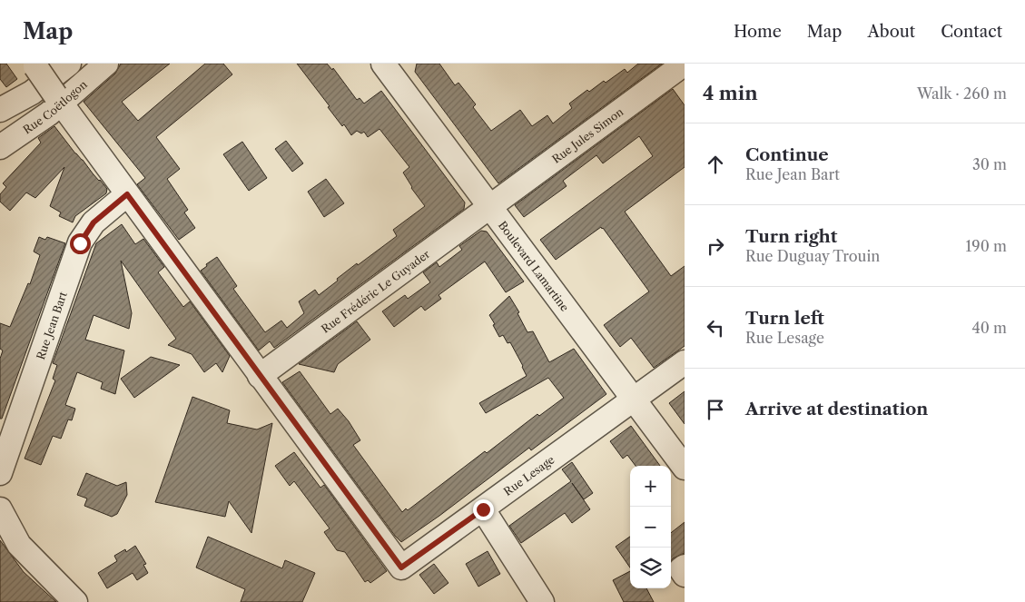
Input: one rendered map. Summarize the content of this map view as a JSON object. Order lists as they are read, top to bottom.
{
  "streets": {
    "street": [
      "Rue Coëtlogon",
      "Rue Jules Simon",
      "Boulevard Lamartine",
      "Rue Frédéric Le Guyader",
      "Rue Jean Bart",
      "Rue Lesage"
    ]
  },
  "crossings": [
    ["Rue Jules Simon", "Boulevard Lamartine"],
    ["Rue Jules Simon", "Rue Frédéric Le Guyader"],
    ["Boulevard Lamartine", "Rue Frédéric Le Guyader"],
    ["Boulevard Lamartine", "Rue Lesage"],
    ["Rue Frédéric Le Guyader", "Rue Lesage"]
  ],
  "page": {
    "header": "Map",
    "nav": [
      "Home",
      "Map",
      "About",
      "Contact"
    ],
    "heading": ["4 min", "Walk · 260 m"],
    "list": [
      ["Continue", "Rue Jean Bart", "30 m"],
      ["Turn right", "Rue Duguay Trouin", "190 m"],
      ["Turn left", "Rue Lesage", "40 m"],
      "Arrive at destination"
    ],
    "map_buttons": ["+", "−"]
  }
}
